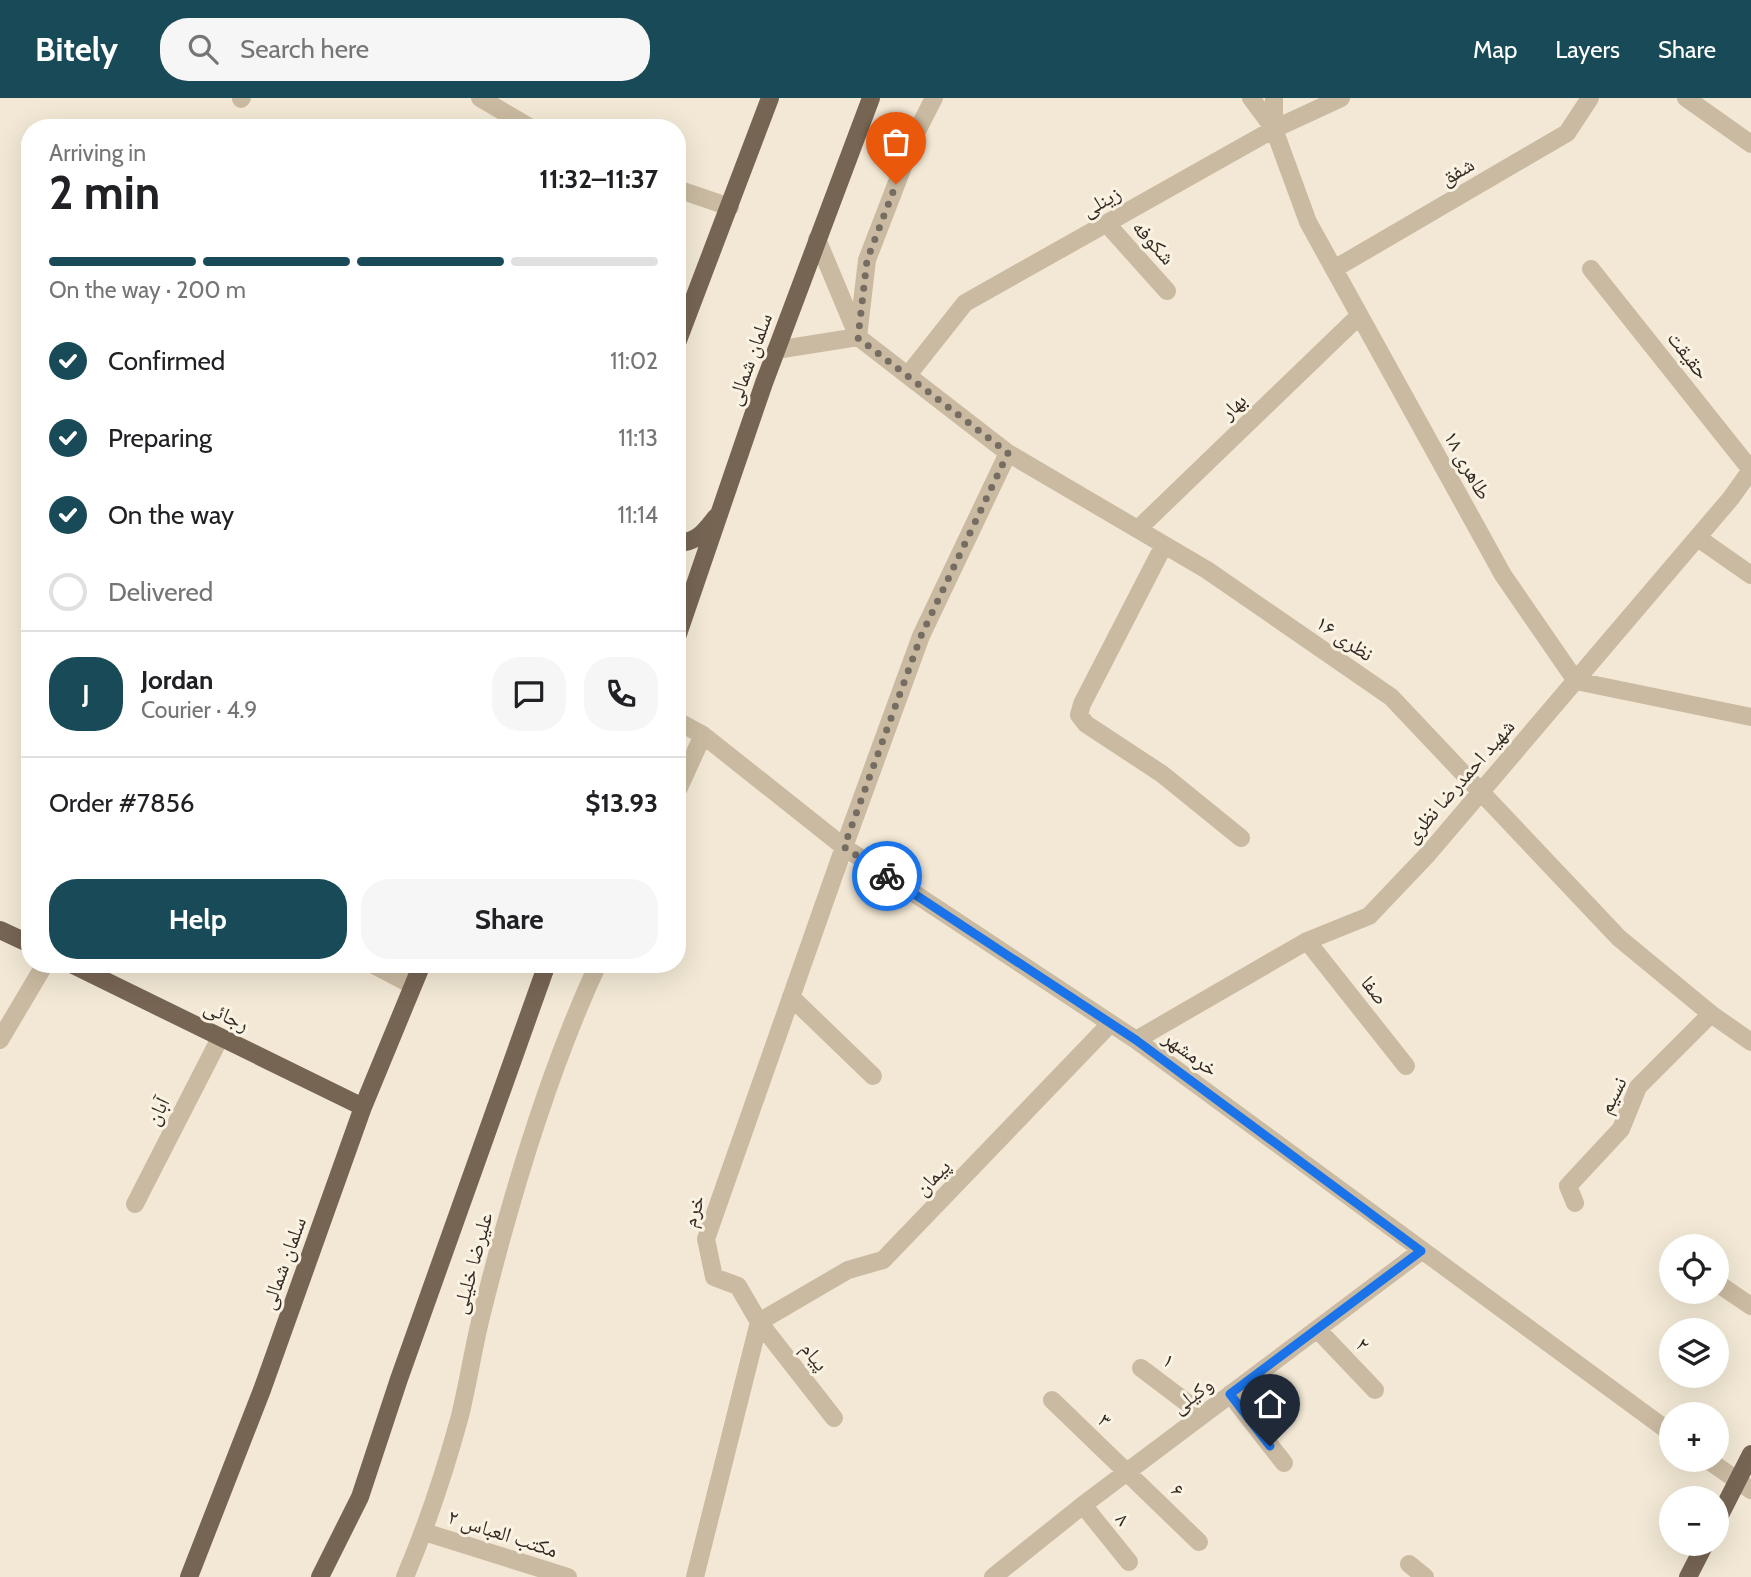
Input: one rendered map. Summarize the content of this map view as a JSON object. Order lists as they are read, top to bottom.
{
  "streets": {
    "main road": ["سلمان شمالی", "رجائی"],
    "street": [
      "شفق",
      "زینلی",
      "شکوفه",
      "حقیقت",
      "بهار",
      "طاهری ۱۸",
      "نظری ۱۶",
      "شهید احمدرضا نظری",
      "صفا",
      "خرمشهر",
      "نسیم",
      "آبان",
      "پیمان",
      "خرم",
      "علیرضا خلیلی",
      "۲",
      "پیام",
      "۱",
      "وکیلی",
      "۳",
      "۶",
      "۸",
      "مکتب العباس ۲"
    ]
  },
  "crossings": [
    ["شفق", "طاهری ۱۸"],
    ["زینلی", "شکوفه"],
    ["زینلی", "طاهری ۱۸"],
    ["زینلی", "نظری ۱۶"],
    ["حقیقت", "شهید احمدرضا نظری"],
    ["سلمان شمالی", "رجائی"],
    ["بهار", "طاهری ۱۸"],
    ["بهار", "نظری ۱۶"],
    ["طاهری ۱۸", "شهید احمدرضا نظری"],
    ["نظری ۱۶", "شهید احمدرضا نظری"],
    ["نظری ۱۶", "نسیم"],
    ["نظری ۱۶", "خرم"],
    ["شهید احمدرضا نظری", "صفا"],
    ["شهید احمدرضا نظری", "خرمشهر"],
    ["رجائی", "آبان"],
    ["خرمشهر", "پیمان"],
    ["خرمشهر", "خرم"],
    ["خرمشهر", "وکیلی"],
    ["پیمان", "خرم"],
    ["پیمان", "پیام"],
    ["خرم", "پیام"],
    ["علیرضا خلیلی", "مکتب العباس ۲"],
    ["۲", "وکیلی"],
    ["۱", "وکیلی"],
    ["وکیلی", "۳"],
    ["وکیلی", "۶"],
    ["وکیلی", "۸"],
    ["۳", "۶"]
  ],
  "page": {
    "header": "Bitely",
    "search": "Search here",
    "nav": ["Map", "Layers", "Share"],
    "heading": ["2 min", "Arriving in", "11:32–11:37"],
    "panel": [
      "Jordan",
      "Courier · 4.9",
      "Order #7856",
      "$13.93"
    ],
    "bar": "On the way · 200 m",
    "list": [
      ["Confirmed", "11:02"],
      ["Preparing", "11:13"],
      ["On the way", "11:14"],
      "Delivered"
    ],
    "round": "J",
    "buttons": ["Help", "Share"],
    "map_buttons": ["+", "−"]
  }
}
